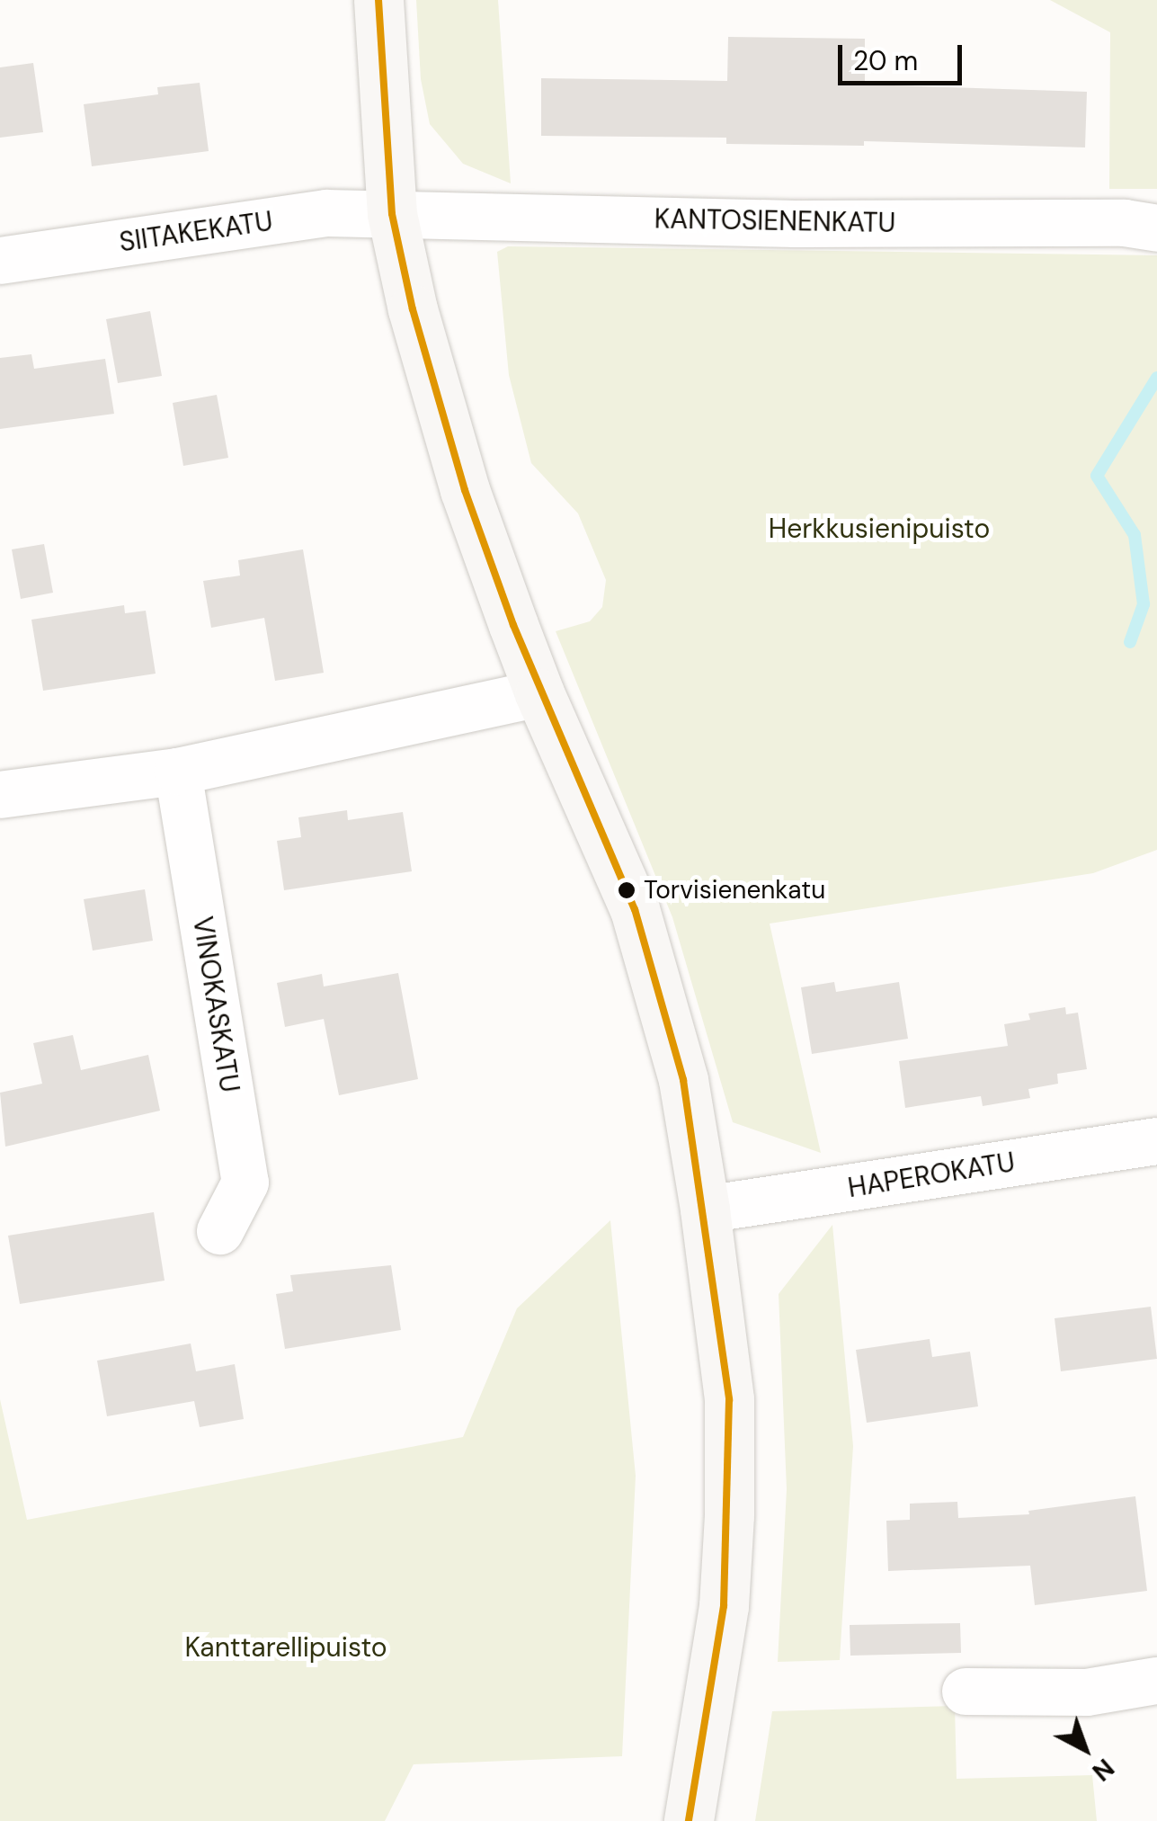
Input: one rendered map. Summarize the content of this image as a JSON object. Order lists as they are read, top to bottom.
{
  "streets": {
    "street": [
      "KANTOSIENENKATU",
      "SIITAKEKATU",
      "VINOKASKATU",
      "HAPEROKATU"
    ]
  },
  "crossings": [
    ["KANTOSIENENKATU", "SIITAKEKATU"]
  ],
  "parks": ["Herkkusienipuisto", "Kanttarellipuisto"],
  "places": ["Torvisienenkatu"],
  "scale_bar": "20 m",
  "north": "bottom right"
}
